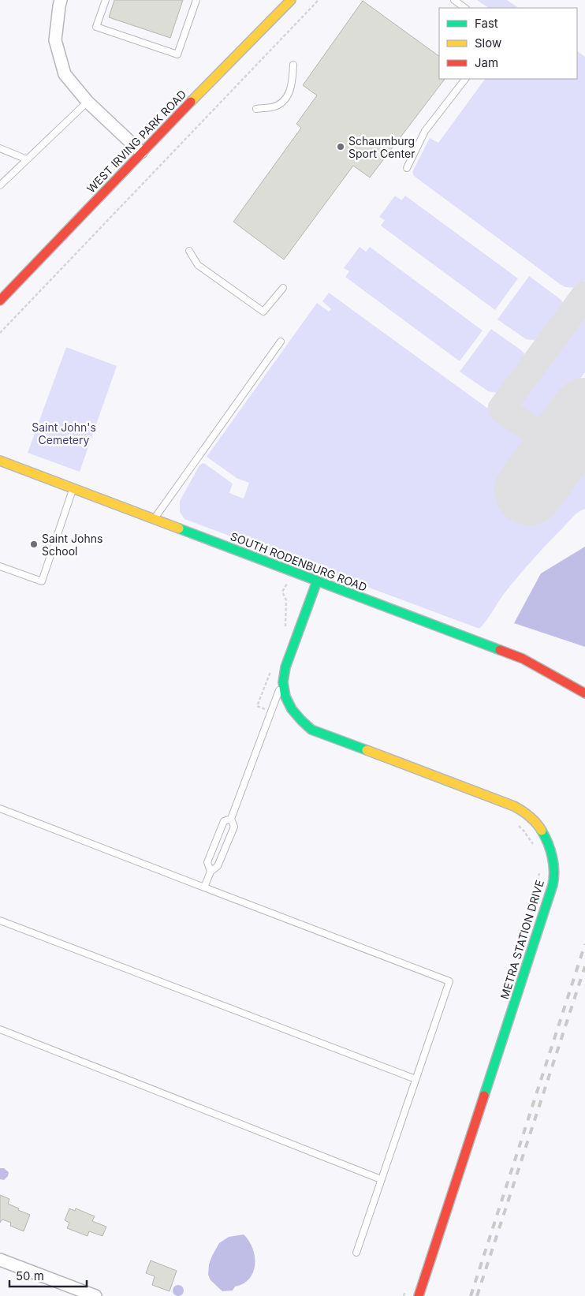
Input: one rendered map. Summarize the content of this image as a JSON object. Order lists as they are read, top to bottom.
{
  "streets": {
    "street": ["WEST IRVING PARK ROAD", "SOUTH RODENBURG ROAD", "METRA STATION DRIVE"]
  },
  "crossings": [
    ["SOUTH RODENBURG ROAD", "METRA STATION DRIVE"]
  ],
  "parks": ["Saint John's Cemetery"],
  "places": ["Schaumburg Sport Center", "Saint Johns School"],
  "legend": ["Fast", "Slow", "Jam"],
  "scale_bar": "50 m"
}
